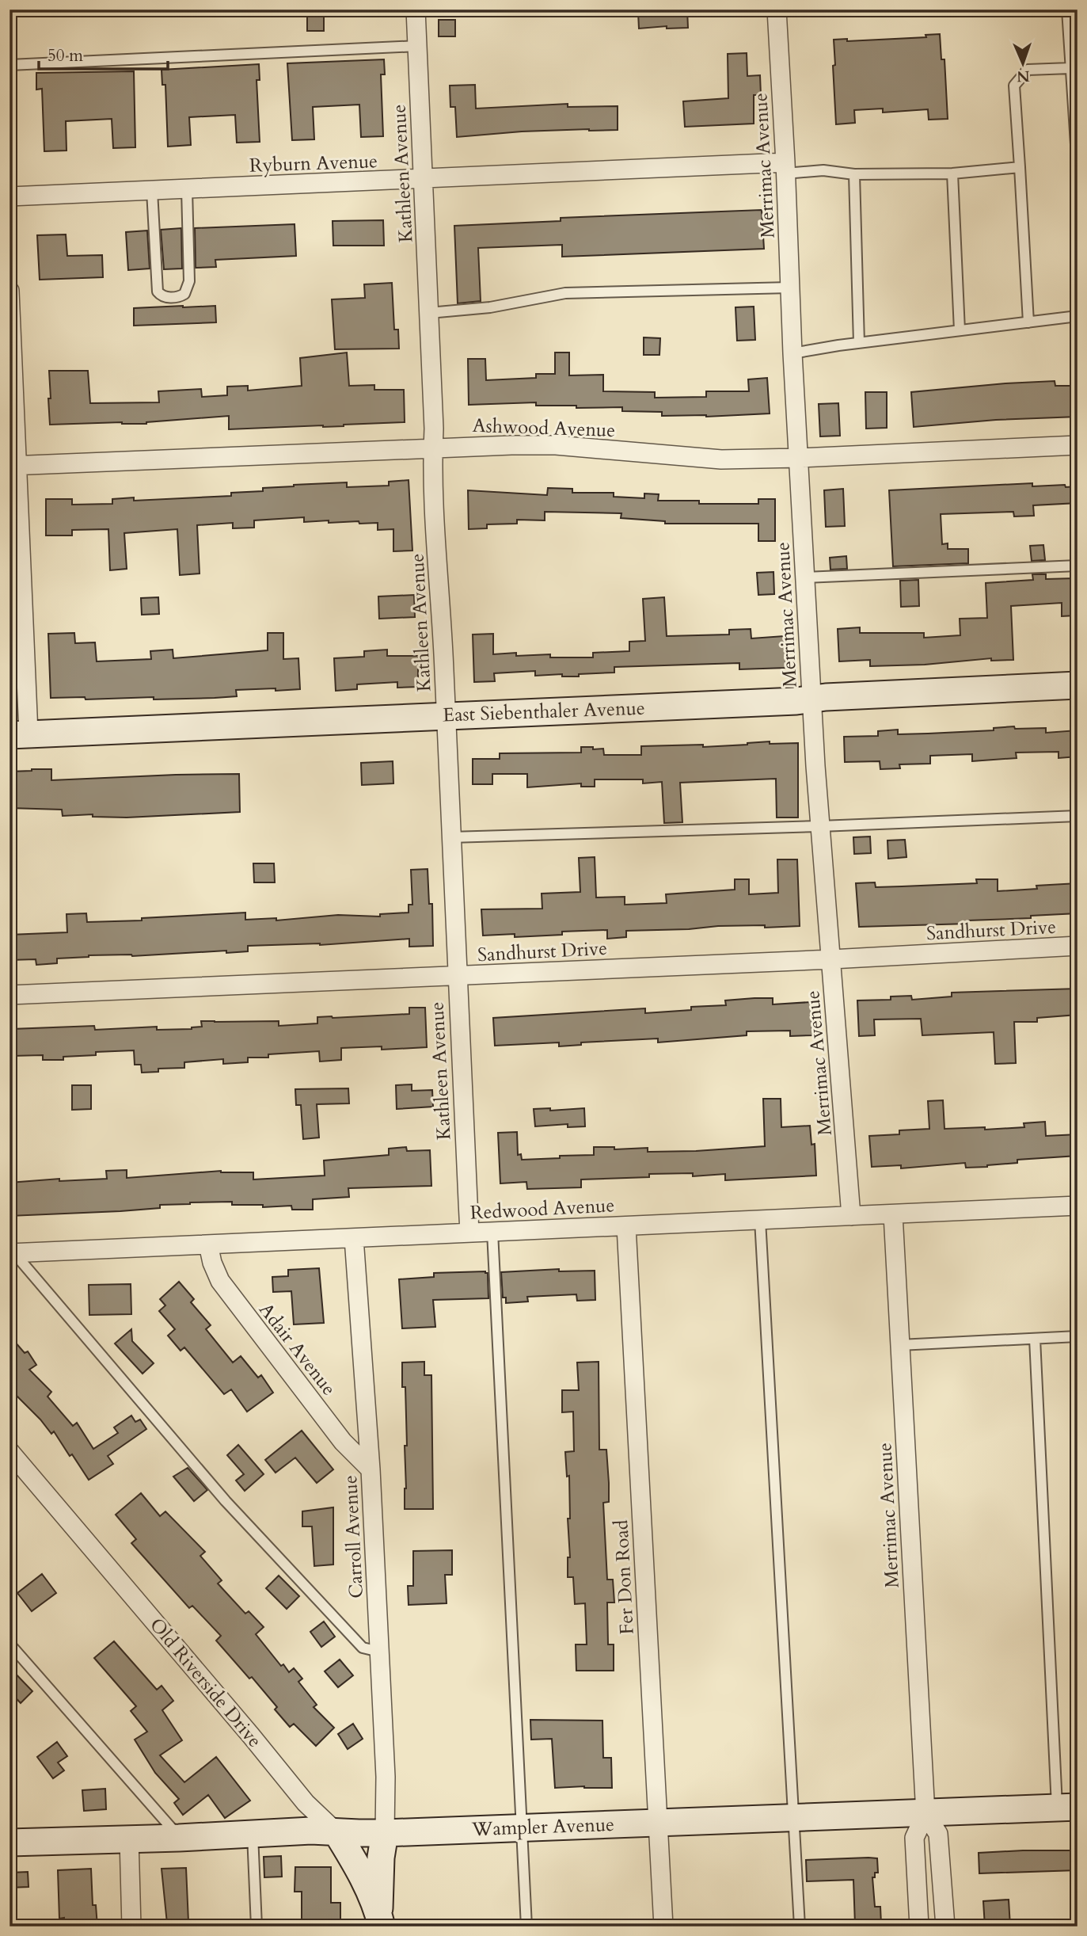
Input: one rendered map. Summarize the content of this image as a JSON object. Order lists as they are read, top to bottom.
{
  "streets": {
    "street": [
      "Ryburn Avenue",
      "Merrimac Avenue",
      "Kathleen Avenue",
      "Ashwood Avenue",
      "East Siebenthaler Avenue",
      "Sandhurst Drive",
      "Redwood Avenue",
      "Adair Avenue",
      "Carroll Avenue",
      "Fer Don Road",
      "Old Riverside Drive",
      "Wampler Avenue"
    ]
  },
  "crossings": [
    ["Ryburn Avenue", "Merrimac Avenue"],
    ["Ryburn Avenue", "Kathleen Avenue"],
    ["Merrimac Avenue", "Ashwood Avenue"],
    ["Merrimac Avenue", "East Siebenthaler Avenue"],
    ["Merrimac Avenue", "Sandhurst Drive"],
    ["Merrimac Avenue", "Redwood Avenue"],
    ["Merrimac Avenue", "Wampler Avenue"],
    ["Kathleen Avenue", "Ashwood Avenue"],
    ["Kathleen Avenue", "East Siebenthaler Avenue"],
    ["Kathleen Avenue", "Sandhurst Drive"],
    ["Kathleen Avenue", "Redwood Avenue"],
    ["Redwood Avenue", "Adair Avenue"],
    ["Redwood Avenue", "Carroll Avenue"],
    ["Redwood Avenue", "Fer Don Road"],
    ["Adair Avenue", "Carroll Avenue"],
    ["Carroll Avenue", "Wampler Avenue"],
    ["Fer Don Road", "Wampler Avenue"],
    ["Old Riverside Drive", "Wampler Avenue"]
  ],
  "scale_bar": "50 m",
  "north": "bottom"
}
